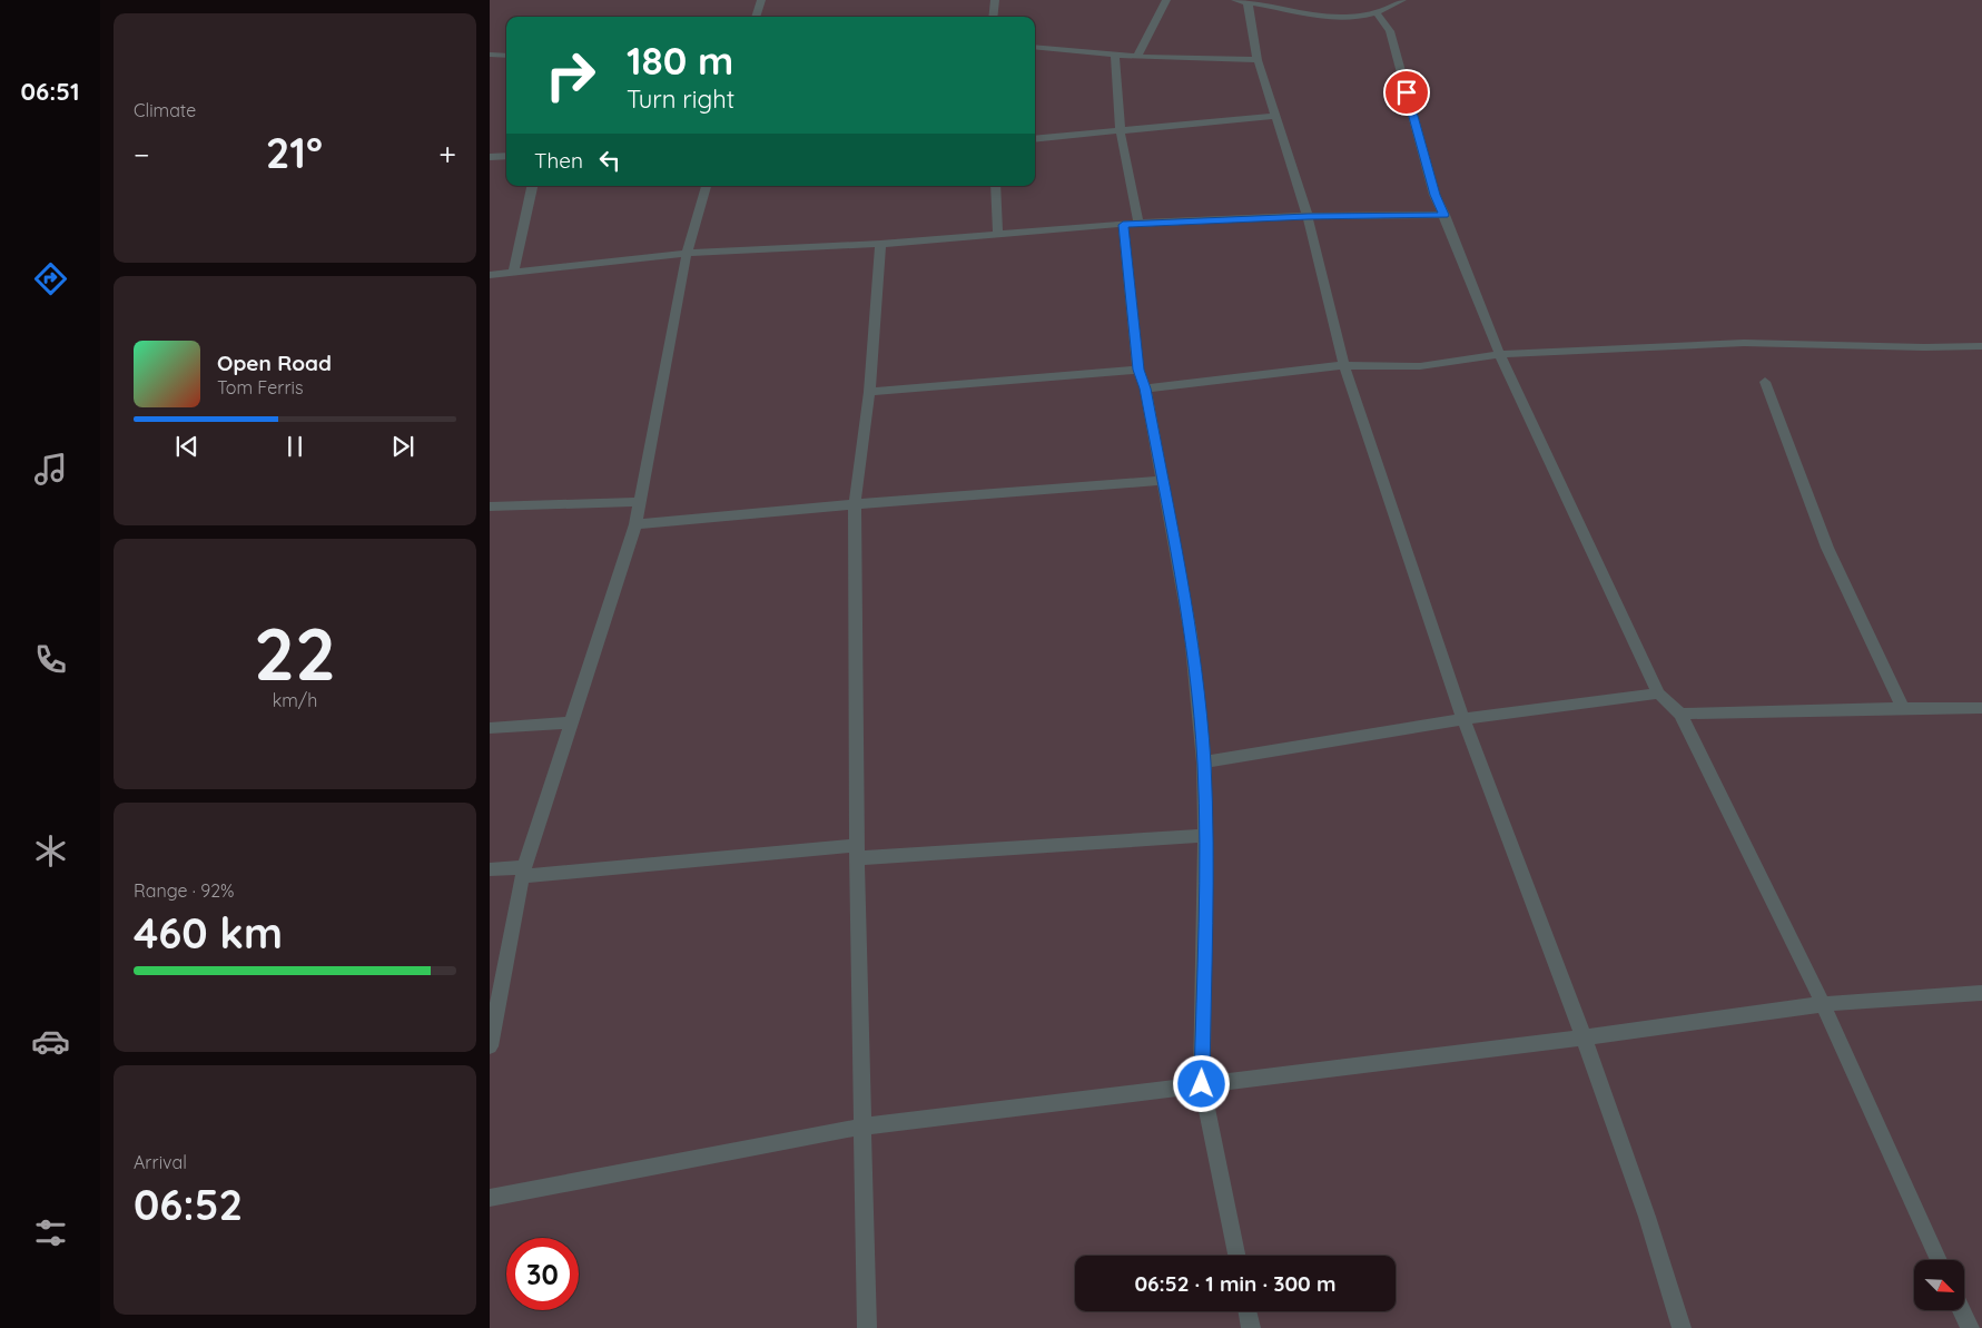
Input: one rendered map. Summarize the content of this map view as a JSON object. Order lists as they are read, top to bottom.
{
  "north": "bottom right",
  "page": {
    "tabs": "06:51",
    "tile": [
      "Climate",
      ["22", "km/h"],
      ["Range · 92%", "460 km"],
      ["Arrival", "06:52"]
    ],
    "turn": ["180 m", "Turn right"],
    "heat": ["−", "21°", "+"],
    "then": "Then",
    "song": ["Open Road", "Tom Ferris"],
    "limit": "30",
    "trip": "06:52 · 1 min · 300 m"
  }
}
